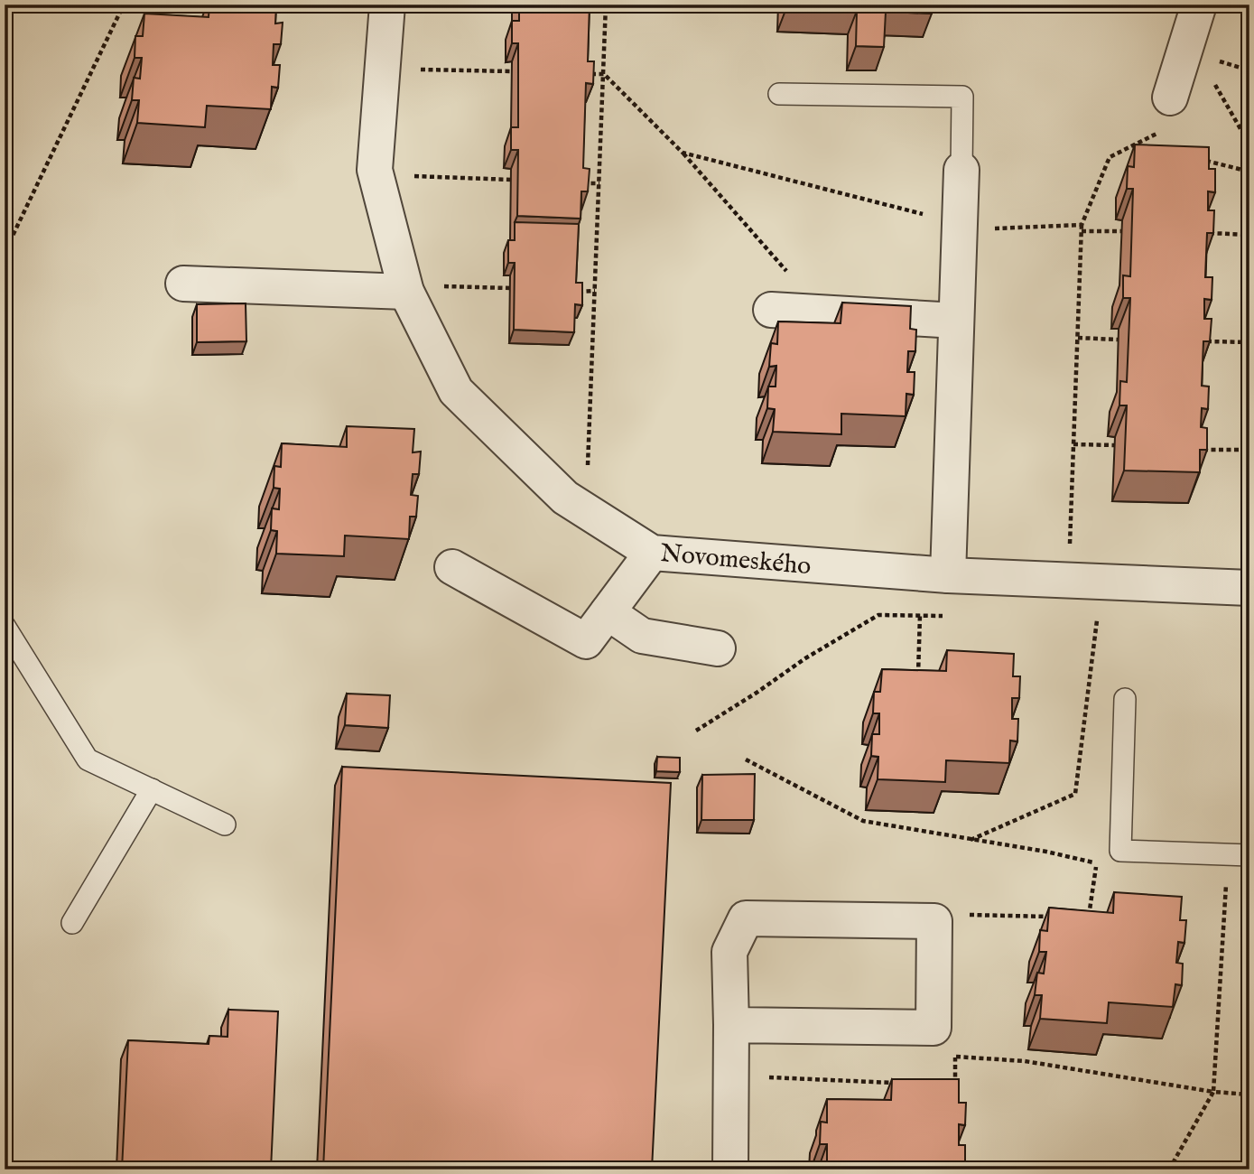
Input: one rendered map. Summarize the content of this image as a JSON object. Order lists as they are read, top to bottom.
{
  "streets": {
    "street": ["Novomeského"]
  }
}
